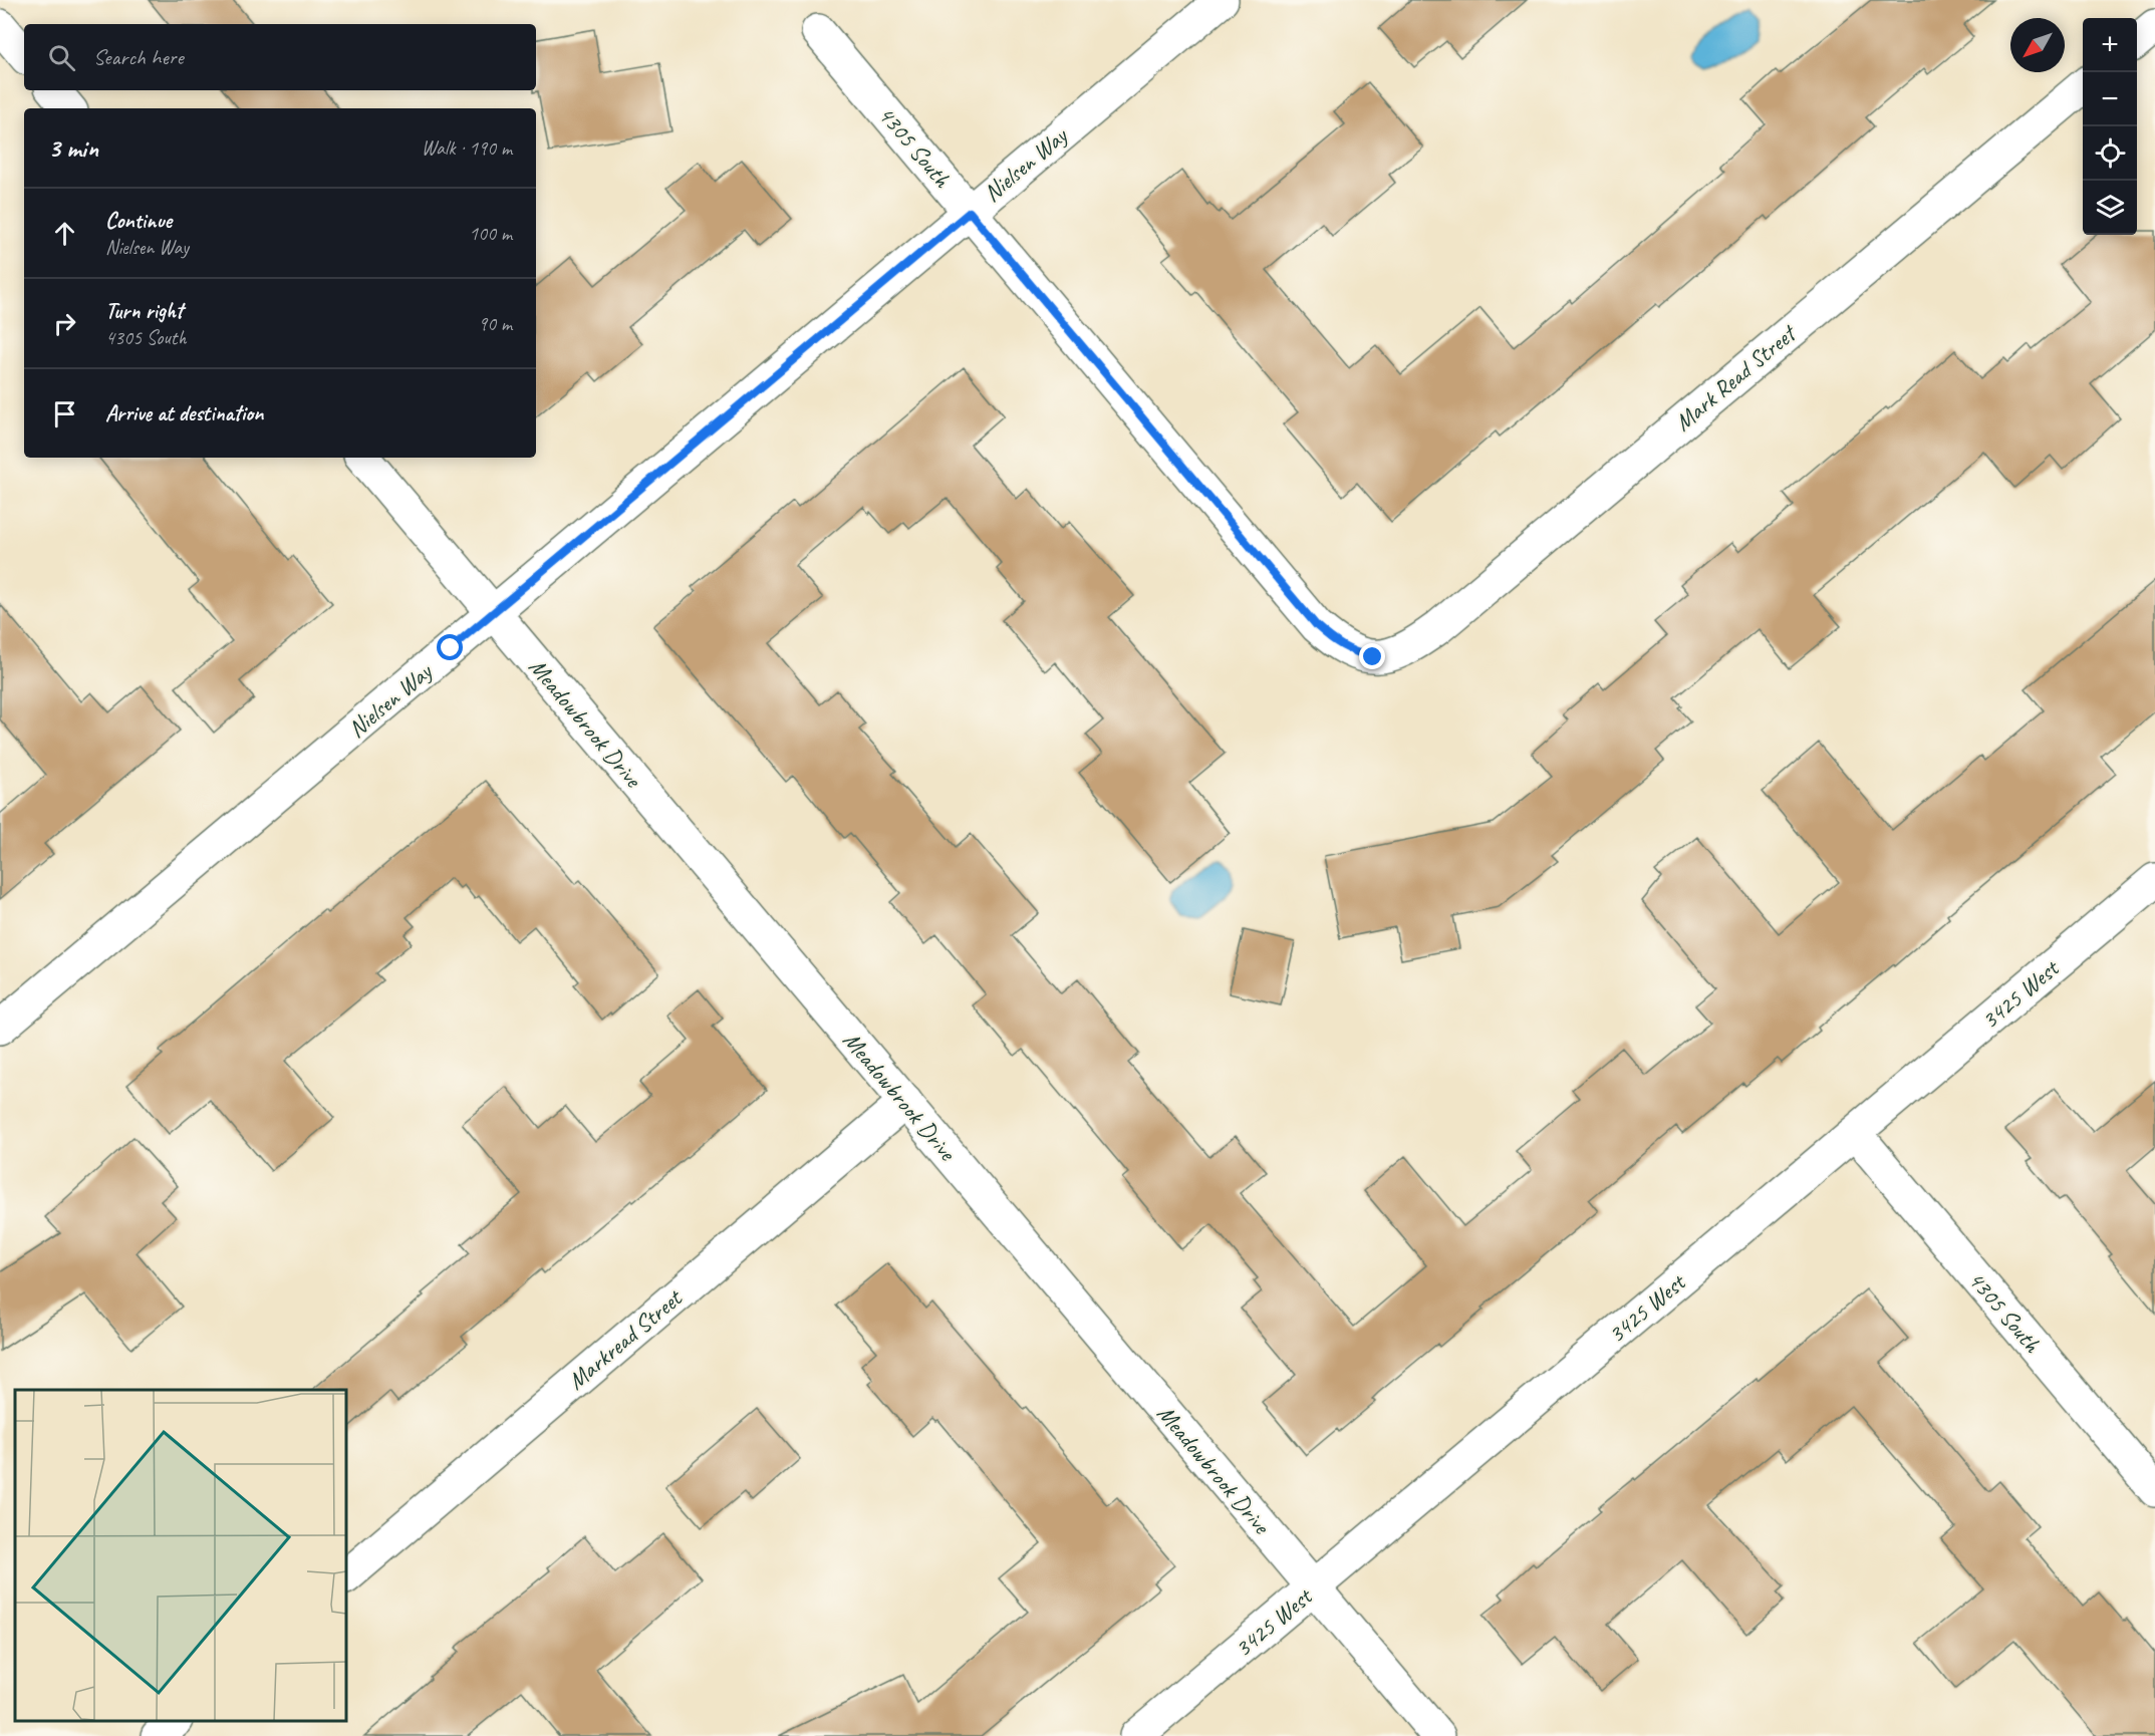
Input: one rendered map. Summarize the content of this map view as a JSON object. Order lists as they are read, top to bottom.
{
  "streets": {
    "street": [
      "4305 South",
      "Nielsen Way",
      "Mark Read Street",
      "Meadowbrook Drive",
      "3425 West",
      "Markread Street"
    ]
  },
  "crossings": [
    ["4305 South", "Nielsen Way"],
    ["4305 South", "Mark Read Street"],
    ["4305 South", "3425 West"],
    ["Nielsen Way", "Meadowbrook Drive"],
    ["Meadowbrook Drive", "3425 West"],
    ["Meadowbrook Drive", "Markread Street"]
  ],
  "north": "bottom left",
  "page": {
    "map_buttons": ["+", "−"],
    "search": "Search here",
    "heading": ["3 min", "Walk · 190 m"],
    "list": [
      ["Continue", "Nielsen Way", "100 m"],
      ["Turn right", "4305 South", "90 m"],
      "Arrive at destination"
    ]
  }
}
